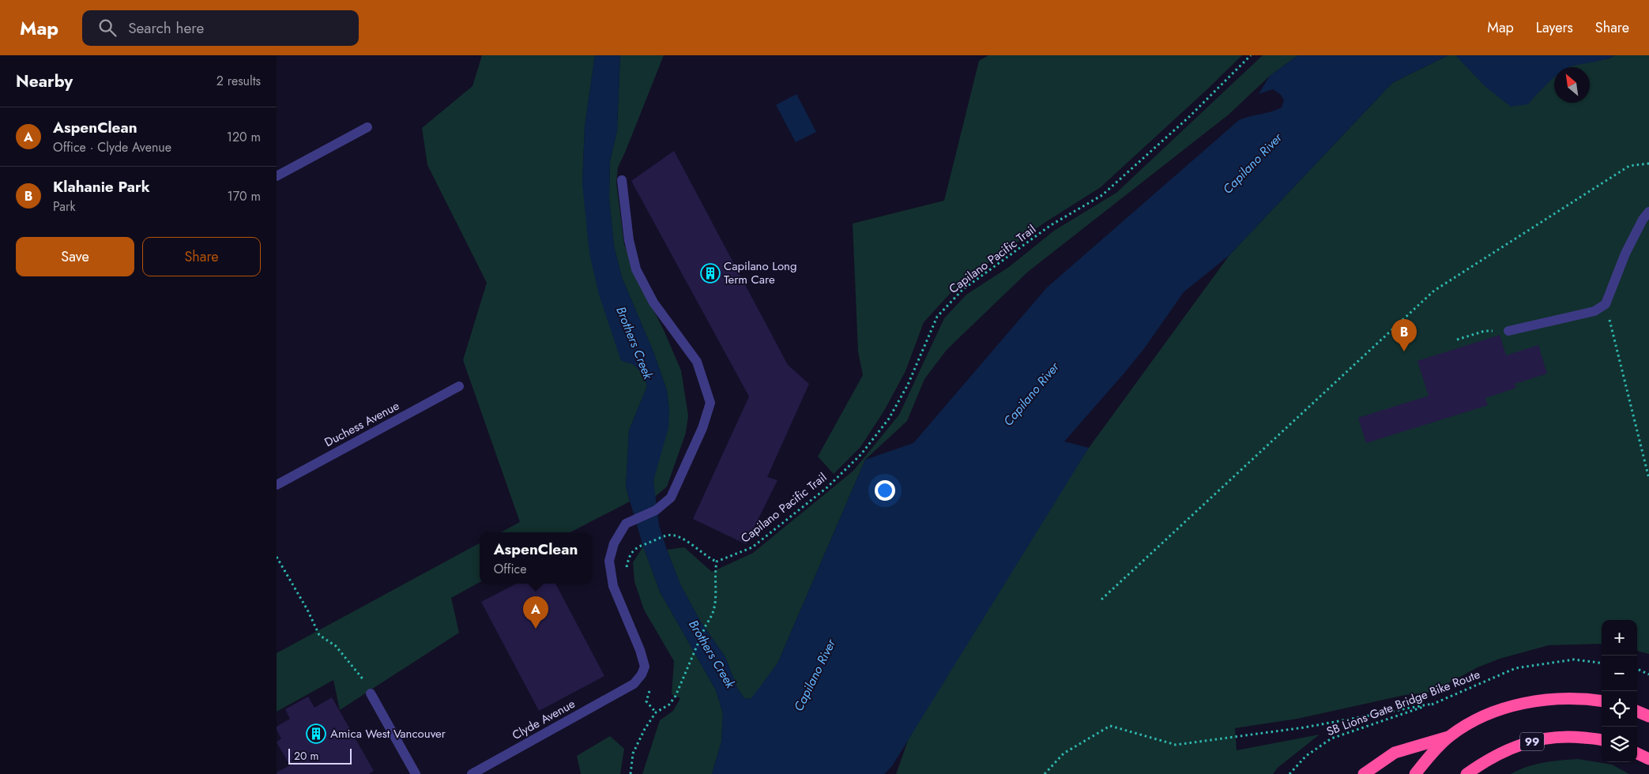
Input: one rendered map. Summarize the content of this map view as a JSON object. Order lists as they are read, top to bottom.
{
  "streets": {
    "highway": ["99"],
    "street": ["Duchess Avenue", "Clyde Avenue"],
    "path": ["Capilano Pacific Trail", "SB Lions Gate Bridge Bike Route"]
  },
  "water": ["Capilano River", "Brothers Creek"],
  "places": {
    "building": ["Capilano Long Term Care", "Amica West Vancouver"]
  },
  "scale_bar": "20 m",
  "north": "top left",
  "page": {
    "header": "Map",
    "search": "Search here",
    "nav": ["Map", "Layers", "Share"],
    "heading": ["Nearby", "2 results"],
    "list": [
      {
        "mark": "A",
        "name": "AspenClean",
        "note": "Office · Clyde Avenue",
        "value": "120 m"
      },
      {
        "mark": "B",
        "name": "Klahanie Park",
        "note": "Park",
        "value": "170 m"
      }
    ],
    "buttons": ["Save", "Share"],
    "pins": ["B", "A"],
    "popup": ["AspenClean", "Office"],
    "map_buttons": ["+", "−"],
    "scale": "20 m"
  }
}
